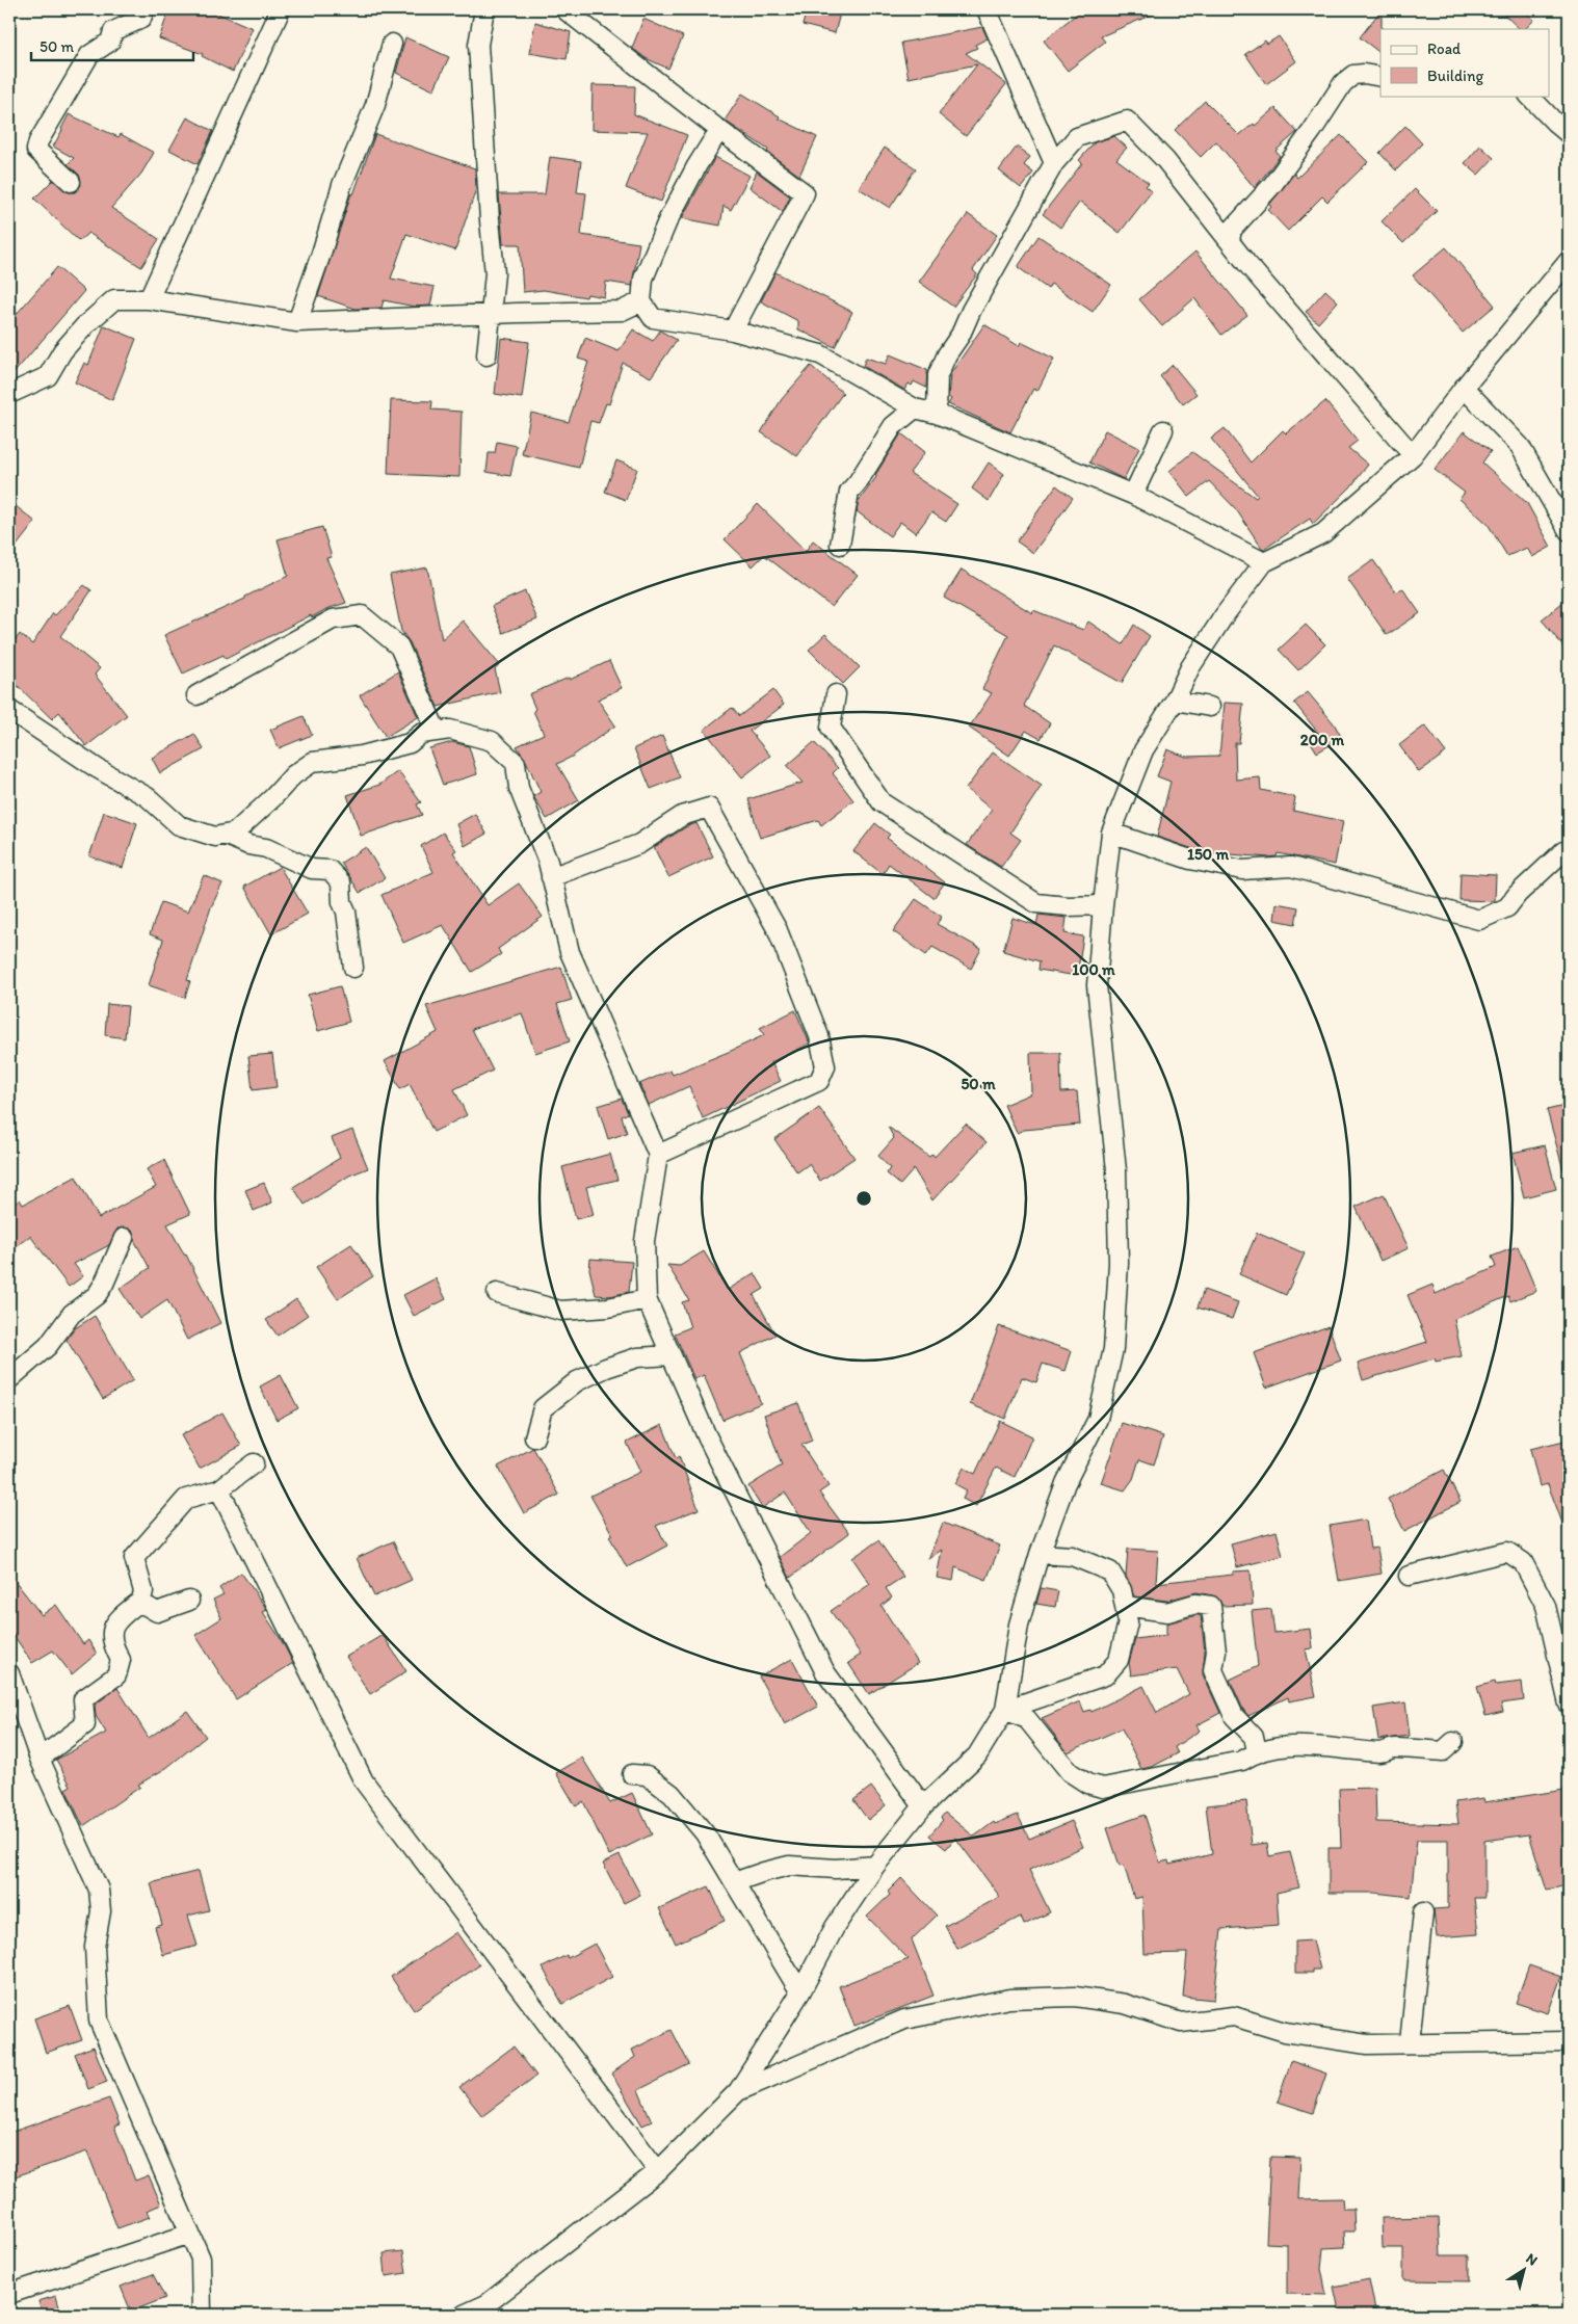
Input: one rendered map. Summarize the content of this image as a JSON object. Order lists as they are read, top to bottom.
{
  "legend": ["Road", "Building"],
  "scale_bar": "50 m",
  "north": "top right",
  "rings": [
    "200 m",
    "150 m",
    "100 m",
    "50 m"
  ]
}
